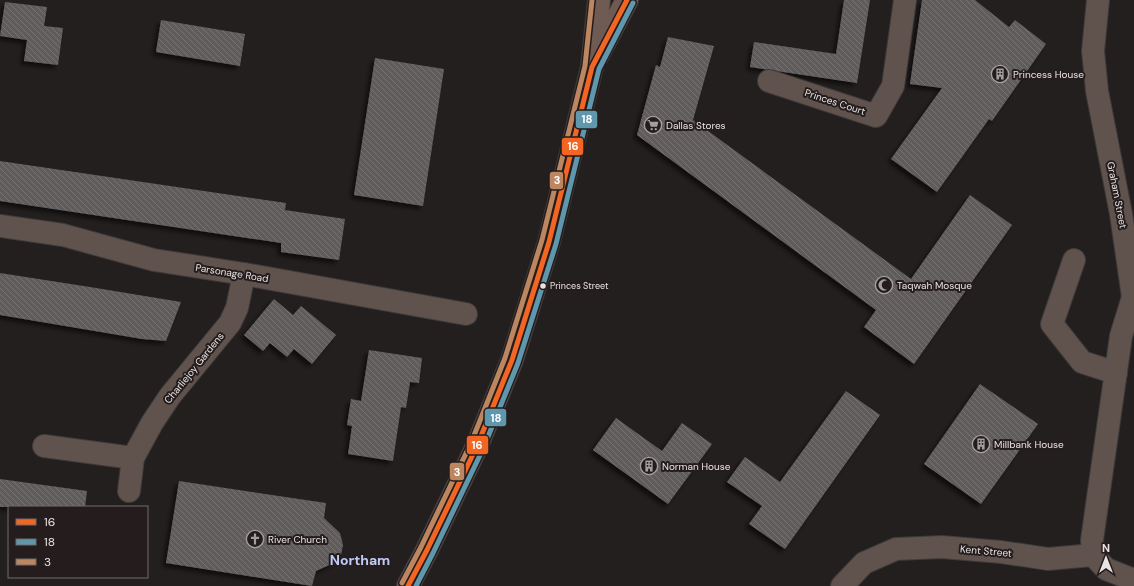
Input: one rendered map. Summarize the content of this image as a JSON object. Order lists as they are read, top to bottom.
{
  "streets": {
    "street": [
      "Princes Court",
      "Graham Street",
      "Parsonage Road",
      "Charliejoy Gardens",
      "Kent Street"
    ]
  },
  "crossings": [
    ["Graham Street", "Kent Street"],
    ["Parsonage Road", "Charliejoy Gardens"]
  ],
  "districts": ["Northam"],
  "places": {
    "building": ["Princess House", "Millbank House", "Norman House"],
    "supermarket": ["Dallas Stores"],
    "mosque": ["Taqwah Mosque"],
    "other": ["Princes Street"],
    "church": ["River Church"]
  },
  "lines": ["transit line 16", "transit line 3", "transit line 18"],
  "legend": ["16", "18", "3"],
  "north": "top"
}
